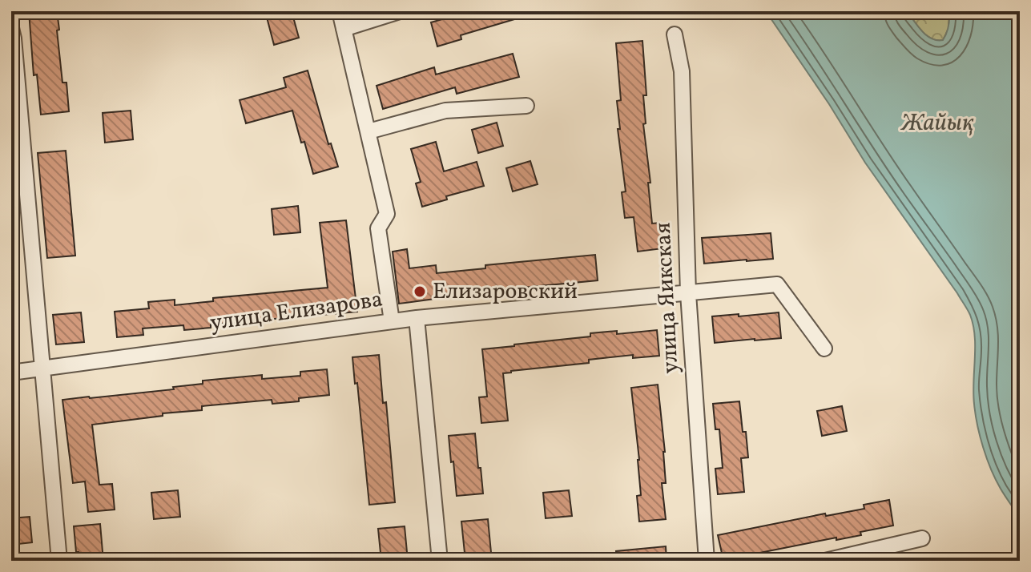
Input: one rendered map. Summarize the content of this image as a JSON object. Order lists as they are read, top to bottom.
{
  "streets": {
    "street": ["улица Яикская", "улица Елизарова"]
  },
  "crossings": [
    ["улица Яикская", "улица Елизарова"]
  ],
  "water": ["Жайық"],
  "places": ["Елизаровский"]
}
